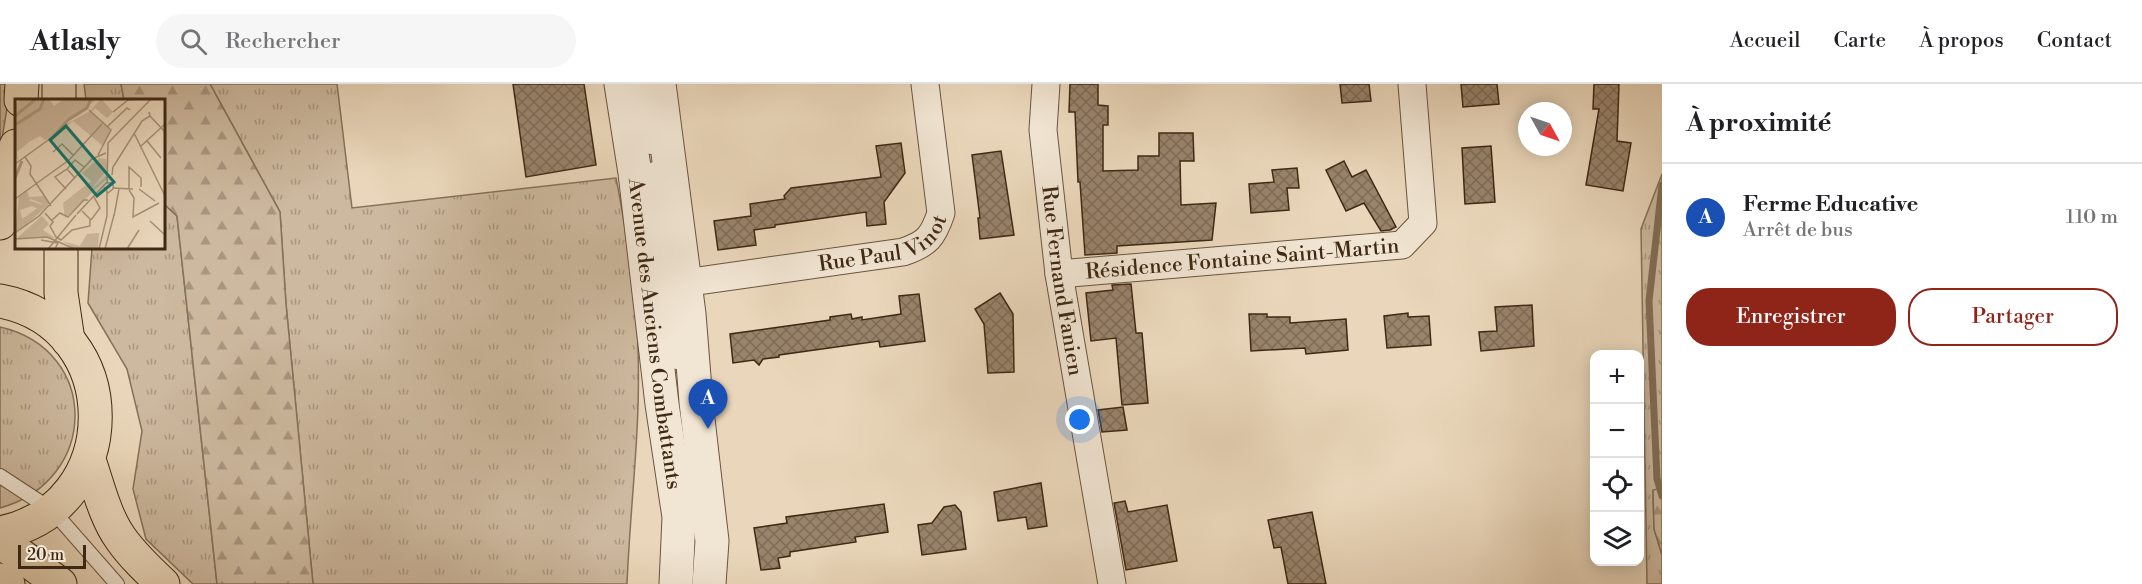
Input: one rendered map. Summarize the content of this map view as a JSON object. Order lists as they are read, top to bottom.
{
  "streets": {
    "street": [
      "Rue Paul Vinot",
      "Résidence Fontaine Saint-Martin",
      "Rue Fernand Fanien",
      "Avenue des Anciens Combattants"
    ]
  },
  "crossings": [
    ["Rue Paul Vinot", "Avenue des Anciens Combattants"],
    ["Résidence Fontaine Saint-Martin", "Rue Fernand Fanien"]
  ],
  "scale_bar": "20 m",
  "north": "bottom right",
  "page": {
    "header": "Atlasly",
    "search": "Rechercher",
    "nav": [
      "Accueil",
      "Carte",
      "À propos",
      "Contact"
    ],
    "heading": "À proximité",
    "list": [
      {
        "mark": "A",
        "name": "Ferme Educative",
        "note": "Arrêt de bus",
        "value": "110 m"
      }
    ],
    "buttons": ["Enregistrer", "Partager"],
    "map_buttons": ["+", "−"],
    "pins": "A",
    "scale": "20 m"
  }
}
